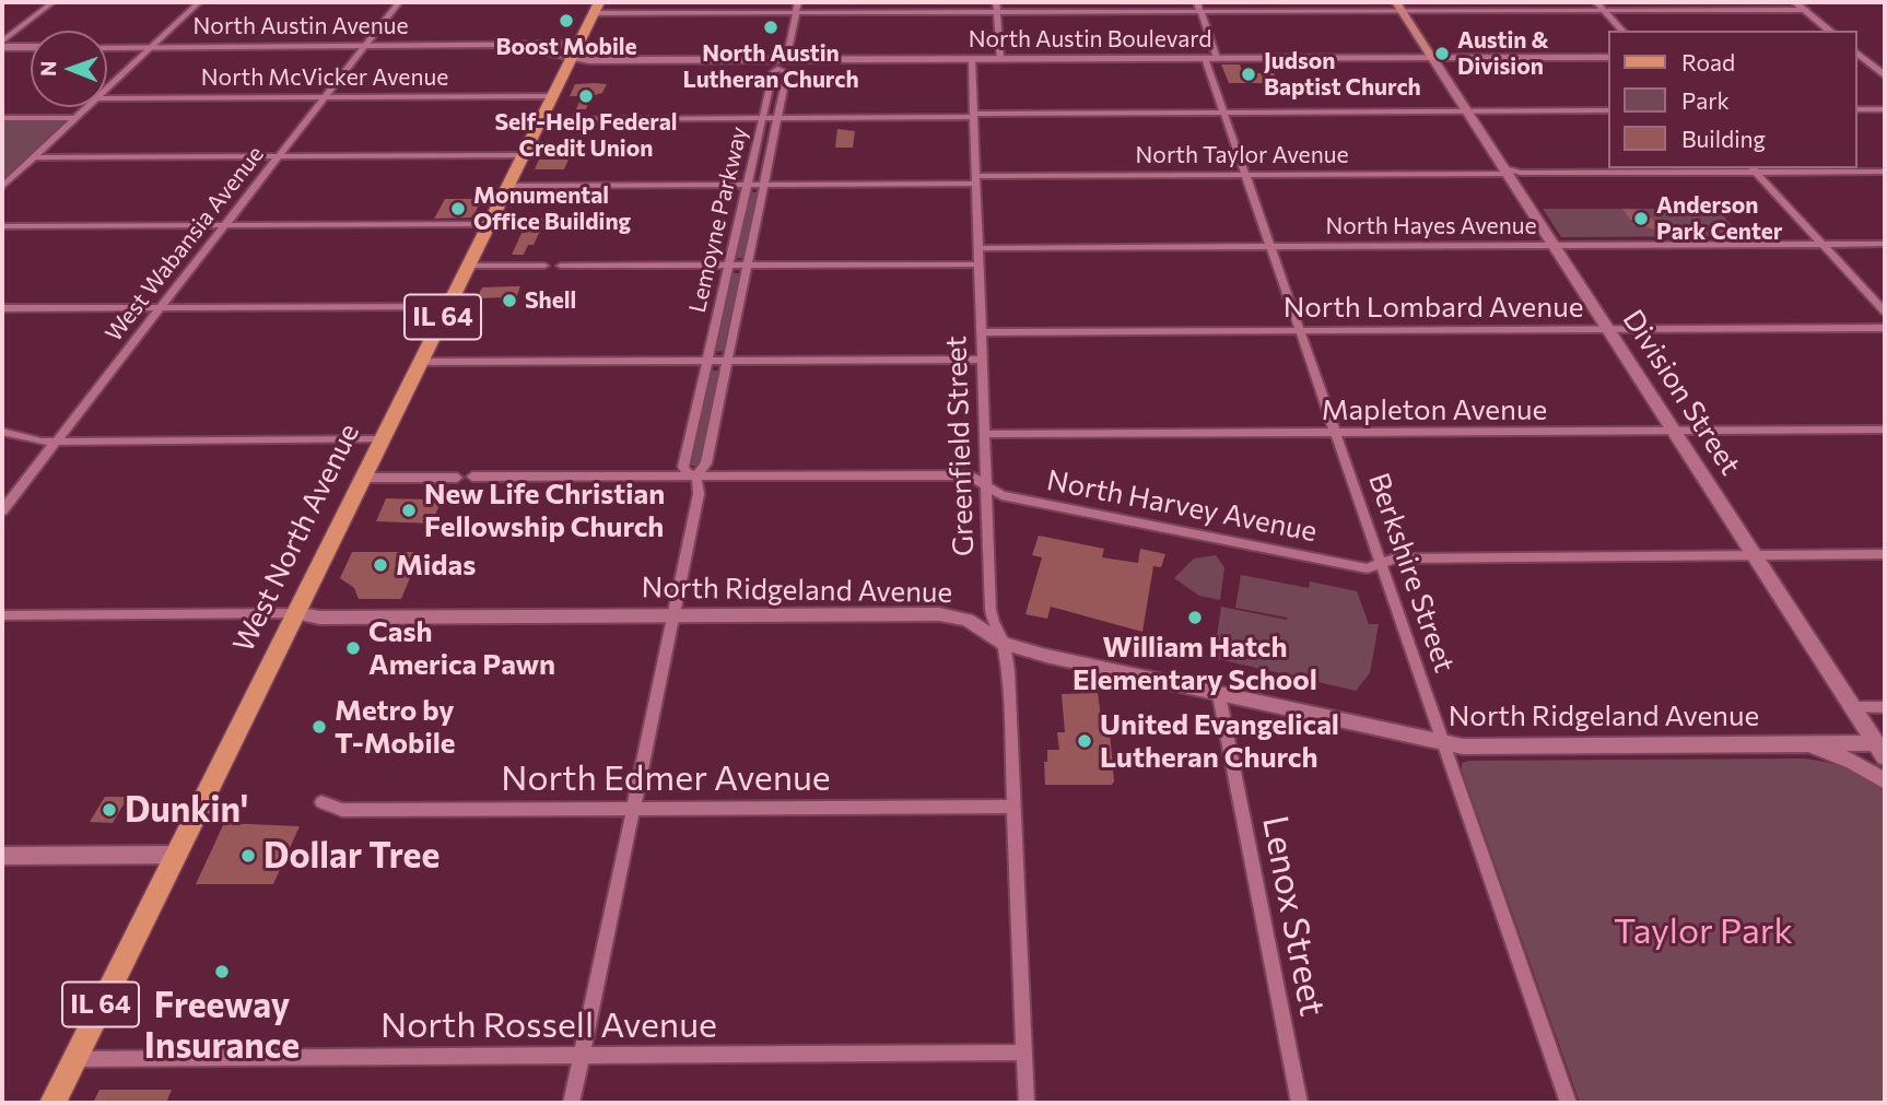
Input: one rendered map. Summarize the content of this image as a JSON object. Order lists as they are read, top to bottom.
{
  "streets": {
    "main road": ["IL 64", "West North Avenue"],
    "street": [
      "North Austin Avenue",
      "North Austin Boulevard",
      "North McVicker Avenue",
      "North Taylor Avenue",
      "Lemoyne Parkway",
      "North Hayes Avenue",
      "West Wabansia Avenue",
      "North Lombard Avenue",
      "Division Street",
      "Mapleton Avenue",
      "Greenfield Street",
      "North Harvey Avenue",
      "Berkshire Street",
      "North Ridgeland Avenue",
      "North Edmer Avenue",
      "Lenox Street",
      "North Rossell Avenue"
    ]
  },
  "crossings": [
    ["North Austin Avenue", "North Austin Boulevard"],
    ["North Austin Avenue", "West Wabansia Avenue"],
    ["North Austin Avenue", "West North Avenue"],
    ["North Austin Boulevard", "Division Street"],
    ["North Austin Boulevard", "Greenfield Street"],
    ["North Austin Boulevard", "West North Avenue"],
    ["North Austin Boulevard", "Berkshire Street"],
    ["North McVicker Avenue", "West Wabansia Avenue"],
    ["North McVicker Avenue", "West North Avenue"],
    ["North Taylor Avenue", "Lemoyne Parkway"],
    ["North Taylor Avenue", "Division Street"],
    ["North Taylor Avenue", "Greenfield Street"],
    ["North Taylor Avenue", "West North Avenue"],
    ["North Taylor Avenue", "Berkshire Street"],
    ["Lemoyne Parkway", "North Harvey Avenue"],
    ["Lemoyne Parkway", "North Ridgeland Avenue"],
    ["Lemoyne Parkway", "North Edmer Avenue"],
    ["Lemoyne Parkway", "North Rossell Avenue"],
    ["North Hayes Avenue", "Division Street"],
    ["North Hayes Avenue", "Greenfield Street"],
    ["North Hayes Avenue", "Berkshire Street"],
    ["North Lombard Avenue", "Division Street"],
    ["North Lombard Avenue", "Greenfield Street"],
    ["North Lombard Avenue", "Berkshire Street"],
    ["Division Street", "Mapleton Avenue"],
    ["Division Street", "North Harvey Avenue"],
    ["Division Street", "North Ridgeland Avenue"],
    ["Mapleton Avenue", "Greenfield Street"],
    ["Mapleton Avenue", "Berkshire Street"],
    ["Greenfield Street", "North Harvey Avenue"],
    ["Greenfield Street", "North Ridgeland Avenue"],
    ["Greenfield Street", "North Edmer Avenue"],
    ["Greenfield Street", "North Rossell Avenue"],
    ["North Harvey Avenue", "Berkshire Street"],
    ["West North Avenue", "North Ridgeland Avenue"],
    ["West North Avenue", "North Rossell Avenue"],
    ["Berkshire Street", "North Ridgeland Avenue"],
    ["North Ridgeland Avenue", "Lenox Street"]
  ],
  "parks": ["Taylor Park"],
  "places": [
    "Boost Mobile",
    "North Austin Lutheran Church",
    "Austin & Division",
    "Judson Baptist Church",
    "Self-Help Federal Credit Union",
    "Monumental Office Building",
    "Anderson Park Center",
    "Shell",
    "New Life Christian Fellowship Church",
    "Midas",
    "William Hatch Elementary School",
    "Cash America Pawn",
    "Metro by T-Mobile",
    "United Evangelical Lutheran Church",
    "Dunkin'",
    "Dollar Tree",
    "Freeway Insurance"
  ],
  "legend": ["Road", "Park", "Building"],
  "north": "left"
}
